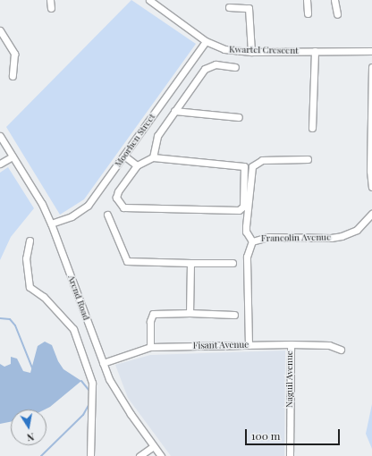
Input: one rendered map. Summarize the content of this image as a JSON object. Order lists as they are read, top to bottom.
{
  "streets": {
    "street": [
      "Kwartel Crescent",
      "Moorhen Street",
      "Francolin Avenue",
      "Arend Road",
      "Fisant Avenue",
      "Naguil Avenue"
    ]
  },
  "crossings": [
    ["Kwartel Crescent", "Moorhen Street"],
    ["Moorhen Street", "Arend Road"],
    ["Francolin Avenue", "Fisant Avenue"],
    ["Arend Road", "Fisant Avenue"],
    ["Fisant Avenue", "Naguil Avenue"]
  ],
  "scale_bar": "100 m",
  "north": "bottom"
}
